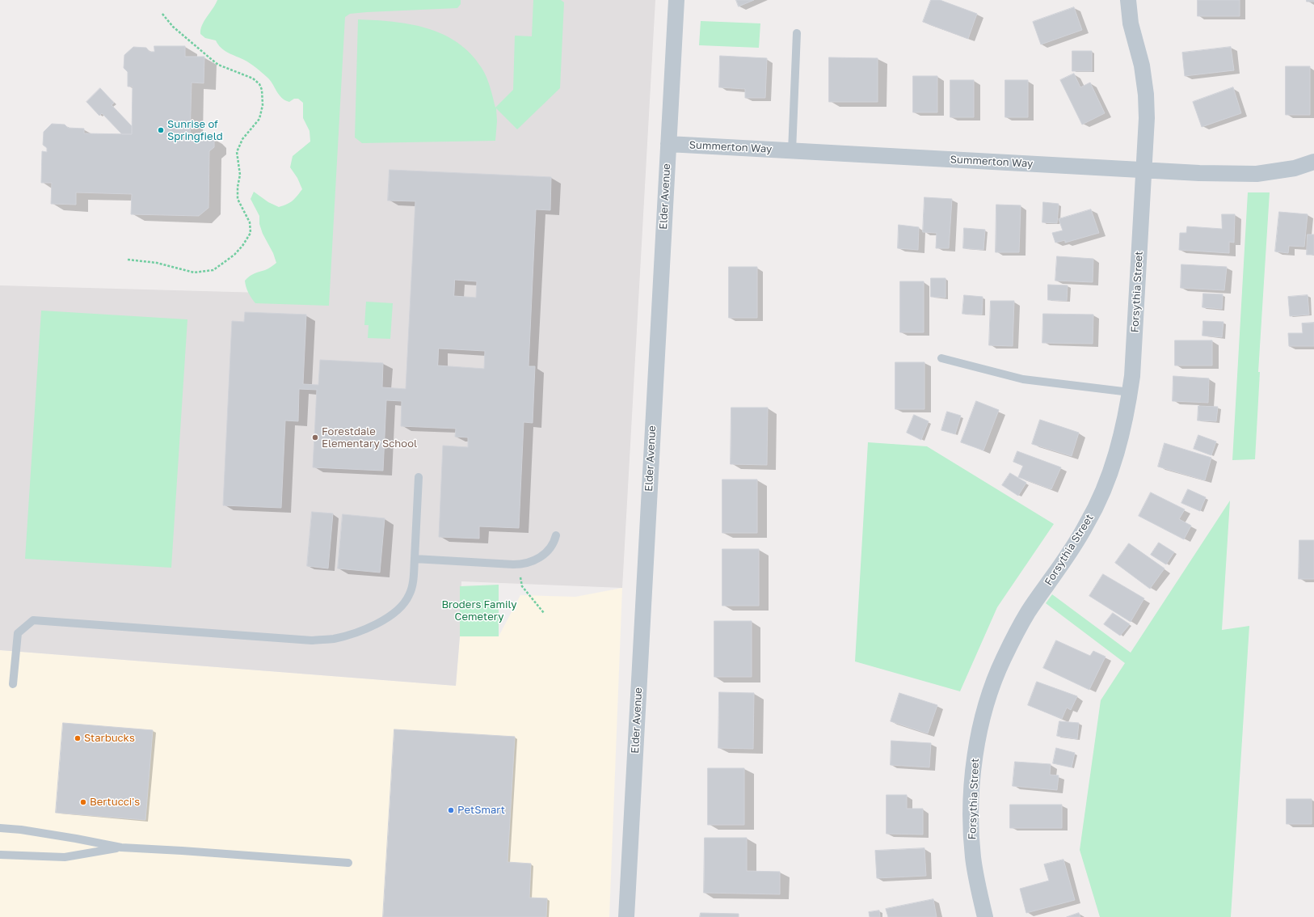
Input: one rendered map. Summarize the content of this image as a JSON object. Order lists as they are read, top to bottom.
{
  "streets": {
    "street": ["Summerton Way", "Elder Avenue", "Forsythia Street"]
  },
  "crossings": [
    ["Summerton Way", "Elder Avenue"],
    ["Summerton Way", "Forsythia Street"]
  ],
  "parks": ["Broders Family Cemetery"],
  "places": [
    "Sunrise of Springfield",
    "Forestdale Elementary School",
    "Starbucks",
    "Bertucci's",
    "PetSmart"
  ]
}
